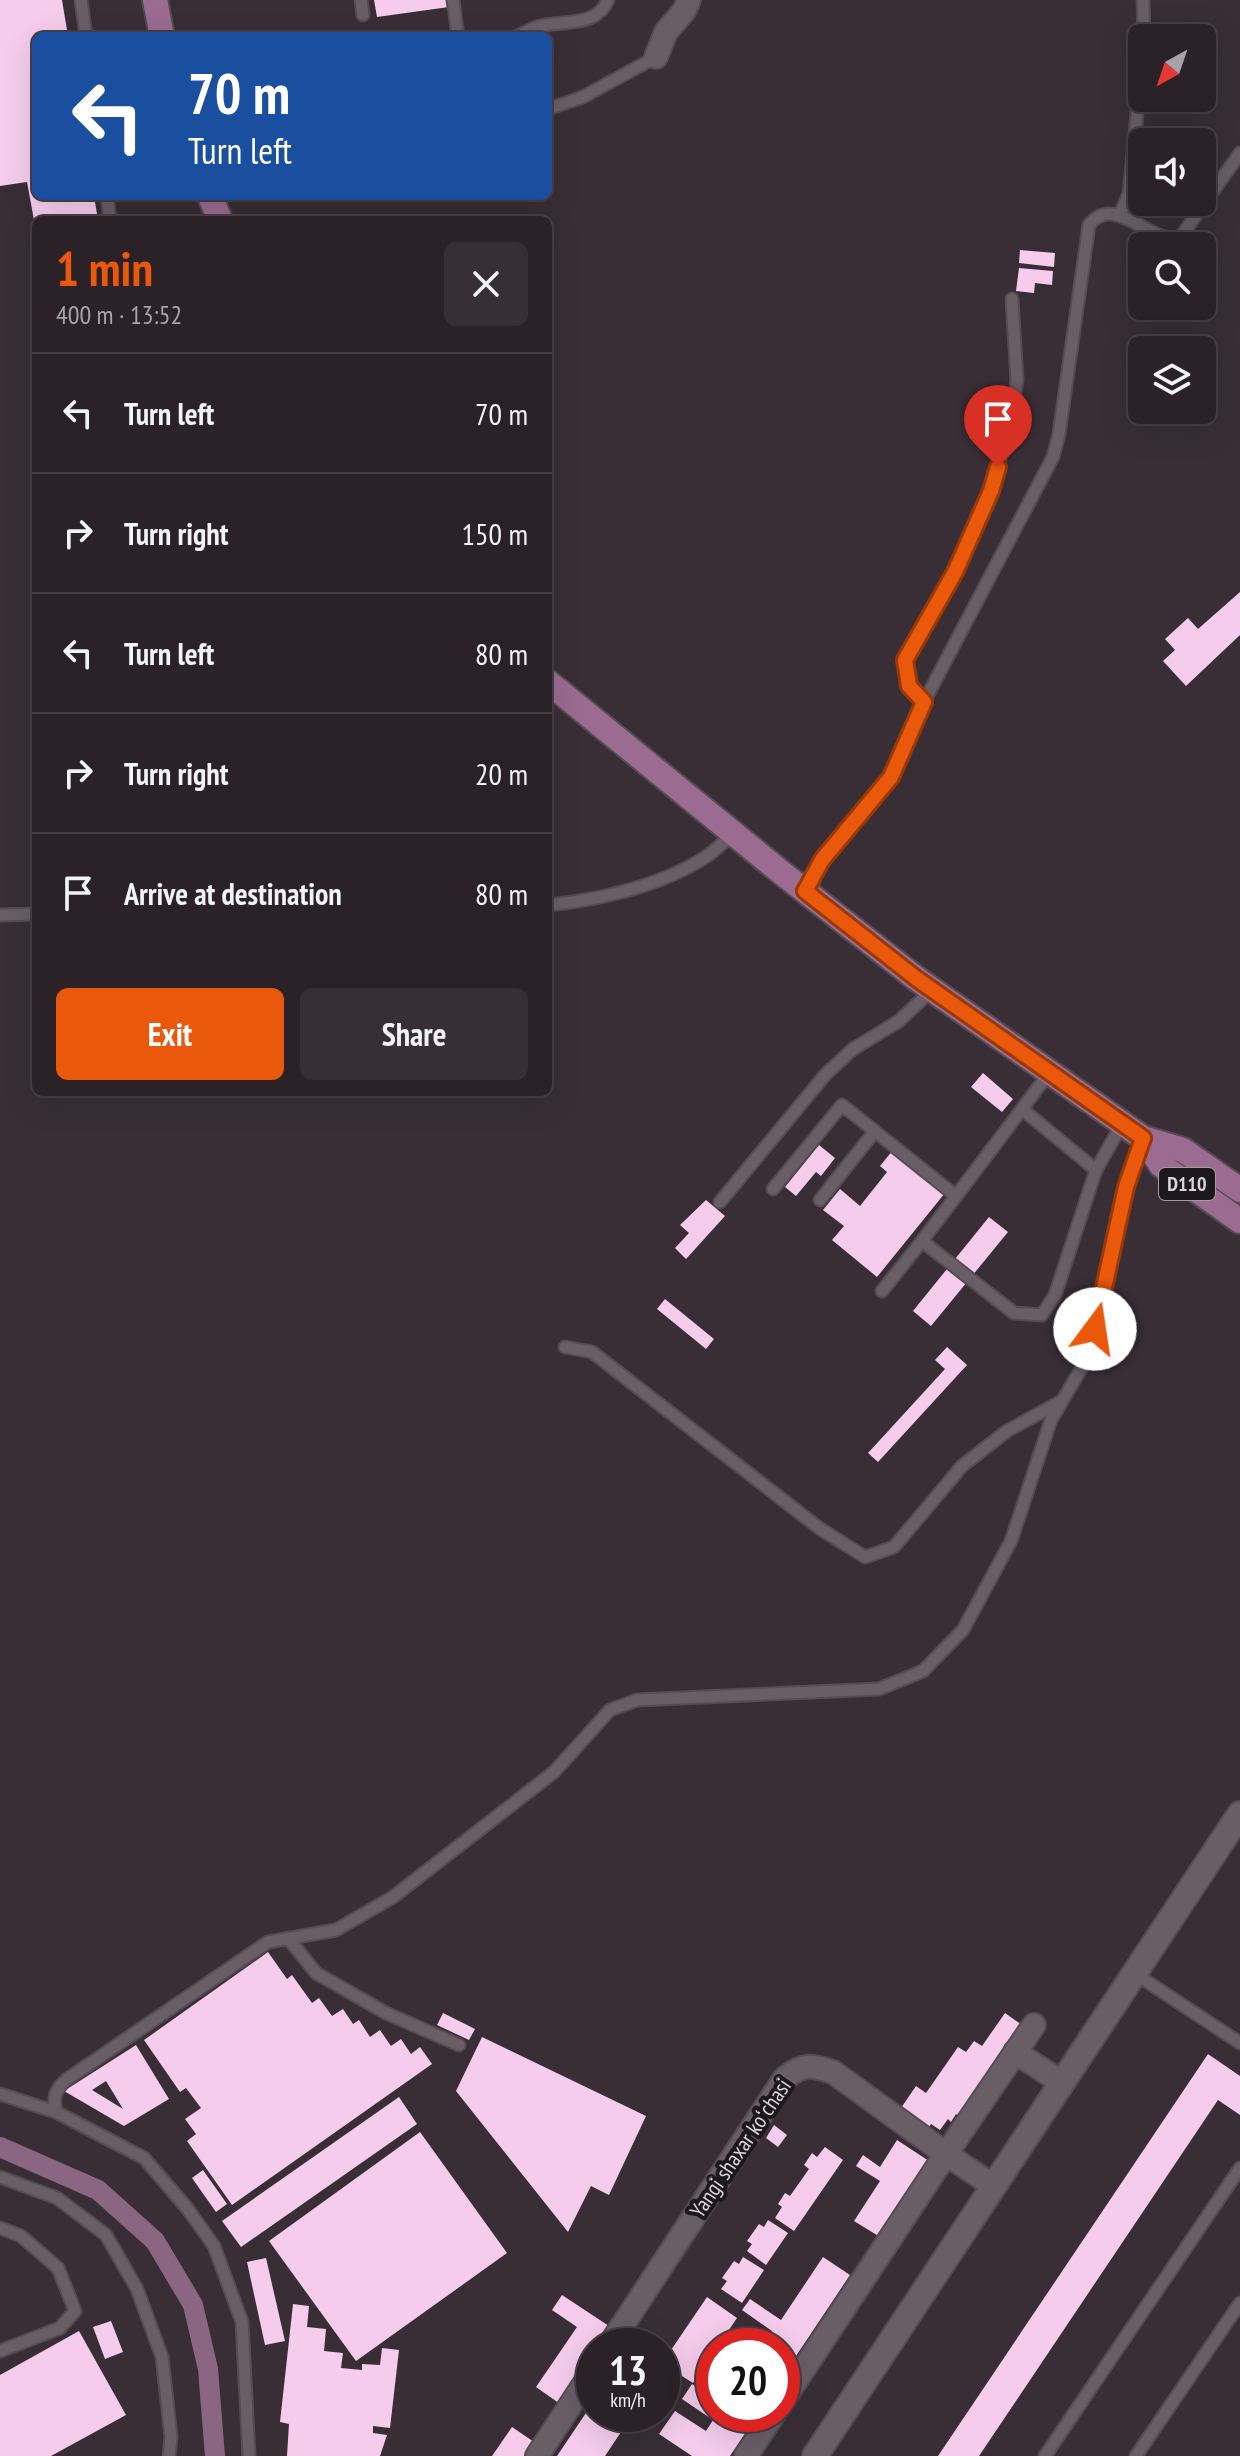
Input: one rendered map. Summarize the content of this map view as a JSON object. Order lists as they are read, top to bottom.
{
  "streets": {
    "main road": ["D110"],
    "street": ["Yangi shaxar koʻchasi"]
  },
  "north": "bottom left",
  "page": {
    "turn": ["70 m", "Turn left"],
    "heading": ["1 min", "400 m · 13:52"],
    "list": [
      {
        "name": "Turn left",
        "value": "70 m"
      },
      {
        "name": "Turn right",
        "value": "150 m"
      },
      {
        "name": "Turn left",
        "value": "80 m"
      },
      {
        "name": "Turn right",
        "value": "20 m"
      },
      {
        "name": "Arrive at destination",
        "value": "80 m"
      }
    ],
    "buttons": ["Exit", "Share"],
    "speed": "13 km/h",
    "limit": "20"
  }
}
